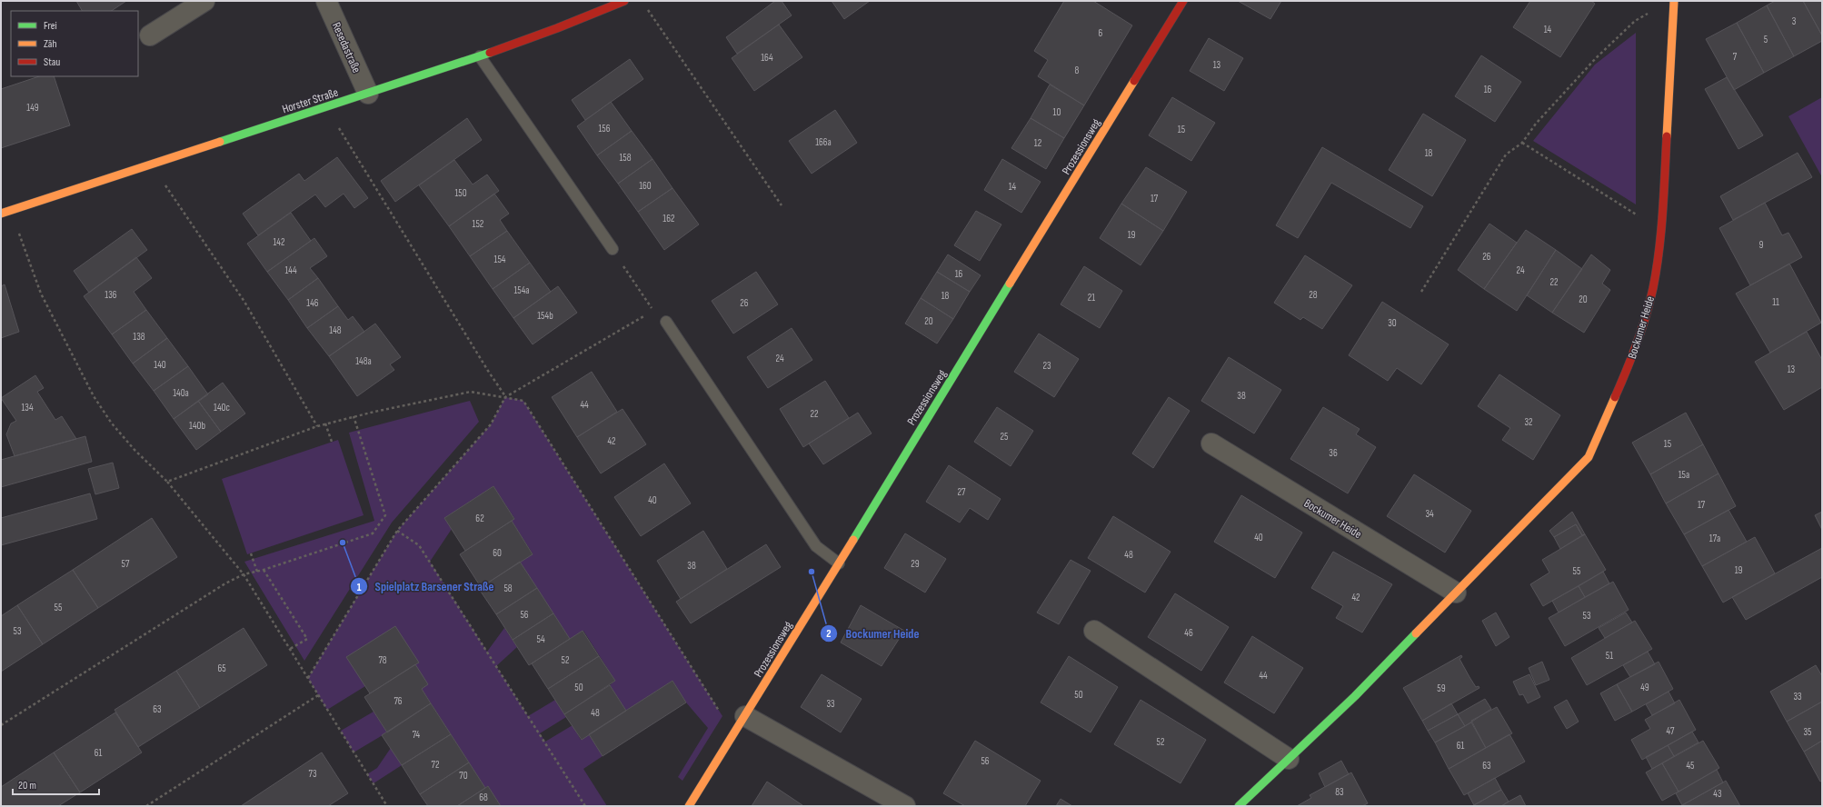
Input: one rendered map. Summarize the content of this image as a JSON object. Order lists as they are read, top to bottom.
{
  "streets": {
    "street": [
      "Resedastraße",
      "Horster Straße",
      "Prozessionsweg",
      "Bockumer Heide"
    ]
  },
  "crossings": [
    ["Resedastraße", "Horster Straße"]
  ],
  "places": ["Spielplatz Barsener Straße", "Bockumer Heide"],
  "house_numbers": [
    "3",
    "14",
    "6",
    "5",
    "7",
    "164",
    "13",
    "8",
    "16",
    "149",
    "10",
    "156",
    "15",
    "166a",
    "12",
    "18",
    "158",
    "160",
    "14",
    "150",
    "17",
    "162",
    "152",
    "19",
    "142",
    "9",
    "26",
    "154",
    "144",
    "24",
    "16",
    "22",
    "154a",
    "136",
    "28",
    "18",
    "21",
    "20",
    "11",
    "146",
    "26",
    "154b",
    "20",
    "30",
    "148",
    "138",
    "24",
    "148a",
    "140",
    "23",
    "13",
    "140a",
    "38",
    "44",
    "134",
    "140c",
    "22",
    "32",
    "140b",
    "25",
    "42",
    "15",
    "36",
    "15a",
    "27",
    "40",
    "17",
    "34",
    "62",
    "40",
    "17a",
    "60",
    "48",
    "57",
    "29",
    "38",
    "19",
    "55",
    "58",
    "42",
    "55",
    "56",
    "53",
    "53",
    "46",
    "54",
    "51",
    "78",
    "52",
    "65",
    "44",
    "50",
    "49",
    "59",
    "50",
    "33",
    "76",
    "33",
    "63",
    "48",
    "47",
    "35",
    "74",
    "52",
    "61",
    "61",
    "56",
    "72",
    "63",
    "45",
    "73",
    "70",
    "83",
    "43",
    "68"
  ],
  "legend": ["Frei", "Zäh", "Stau"],
  "scale_bar": "20 m"
}
